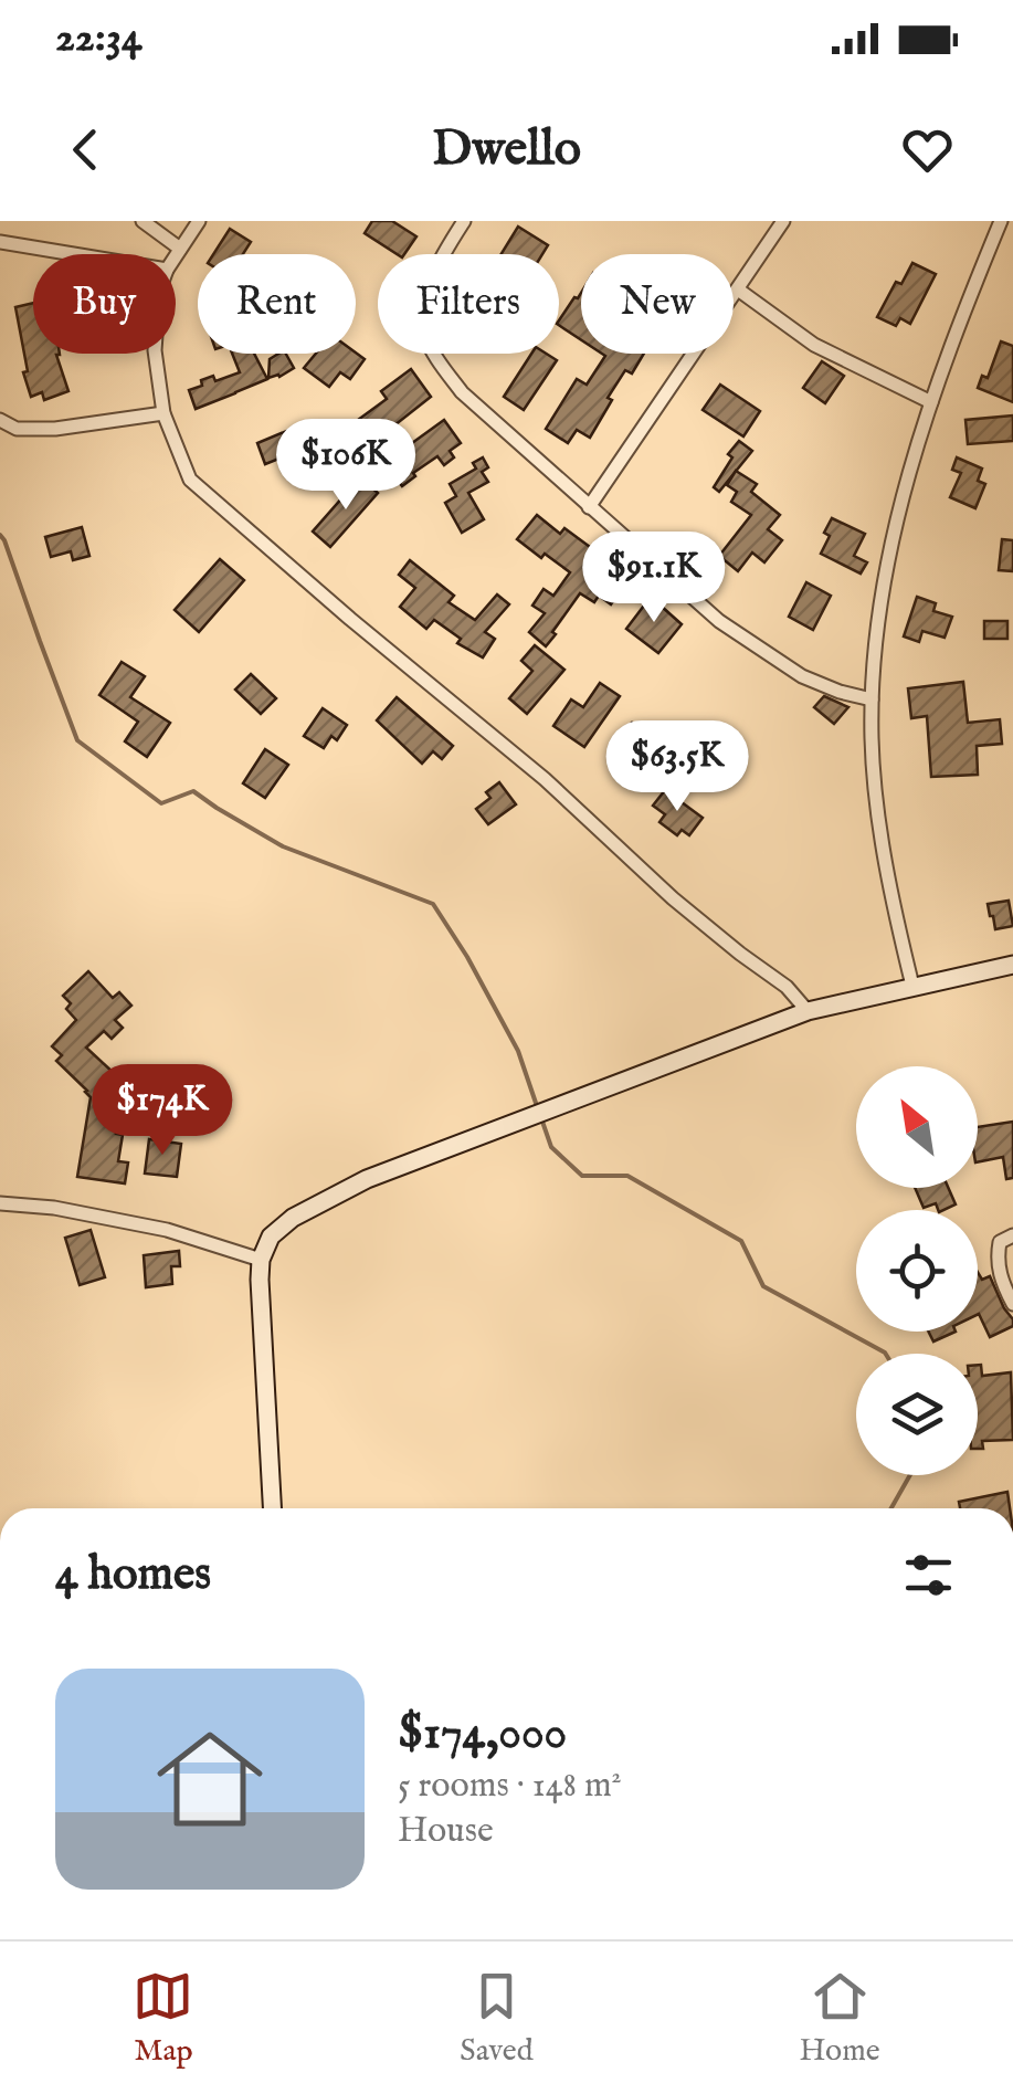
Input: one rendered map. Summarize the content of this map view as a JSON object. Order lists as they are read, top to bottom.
{
  "north": "top left",
  "page": {
    "status": "22:34",
    "header": "Dwello",
    "chip": [
      "Buy",
      "Rent",
      "Filters",
      "New"
    ],
    "price": [
      "$106K",
      "$91.1K",
      "$63.5K",
      "$174K"
    ],
    "heading": "4 homes",
    "list": [
      {
        "name": "$174,000",
        "note": "5 rooms · 148 m² · House"
      }
    ],
    "tabs": ["Map", "Saved", "Home"]
  }
}
